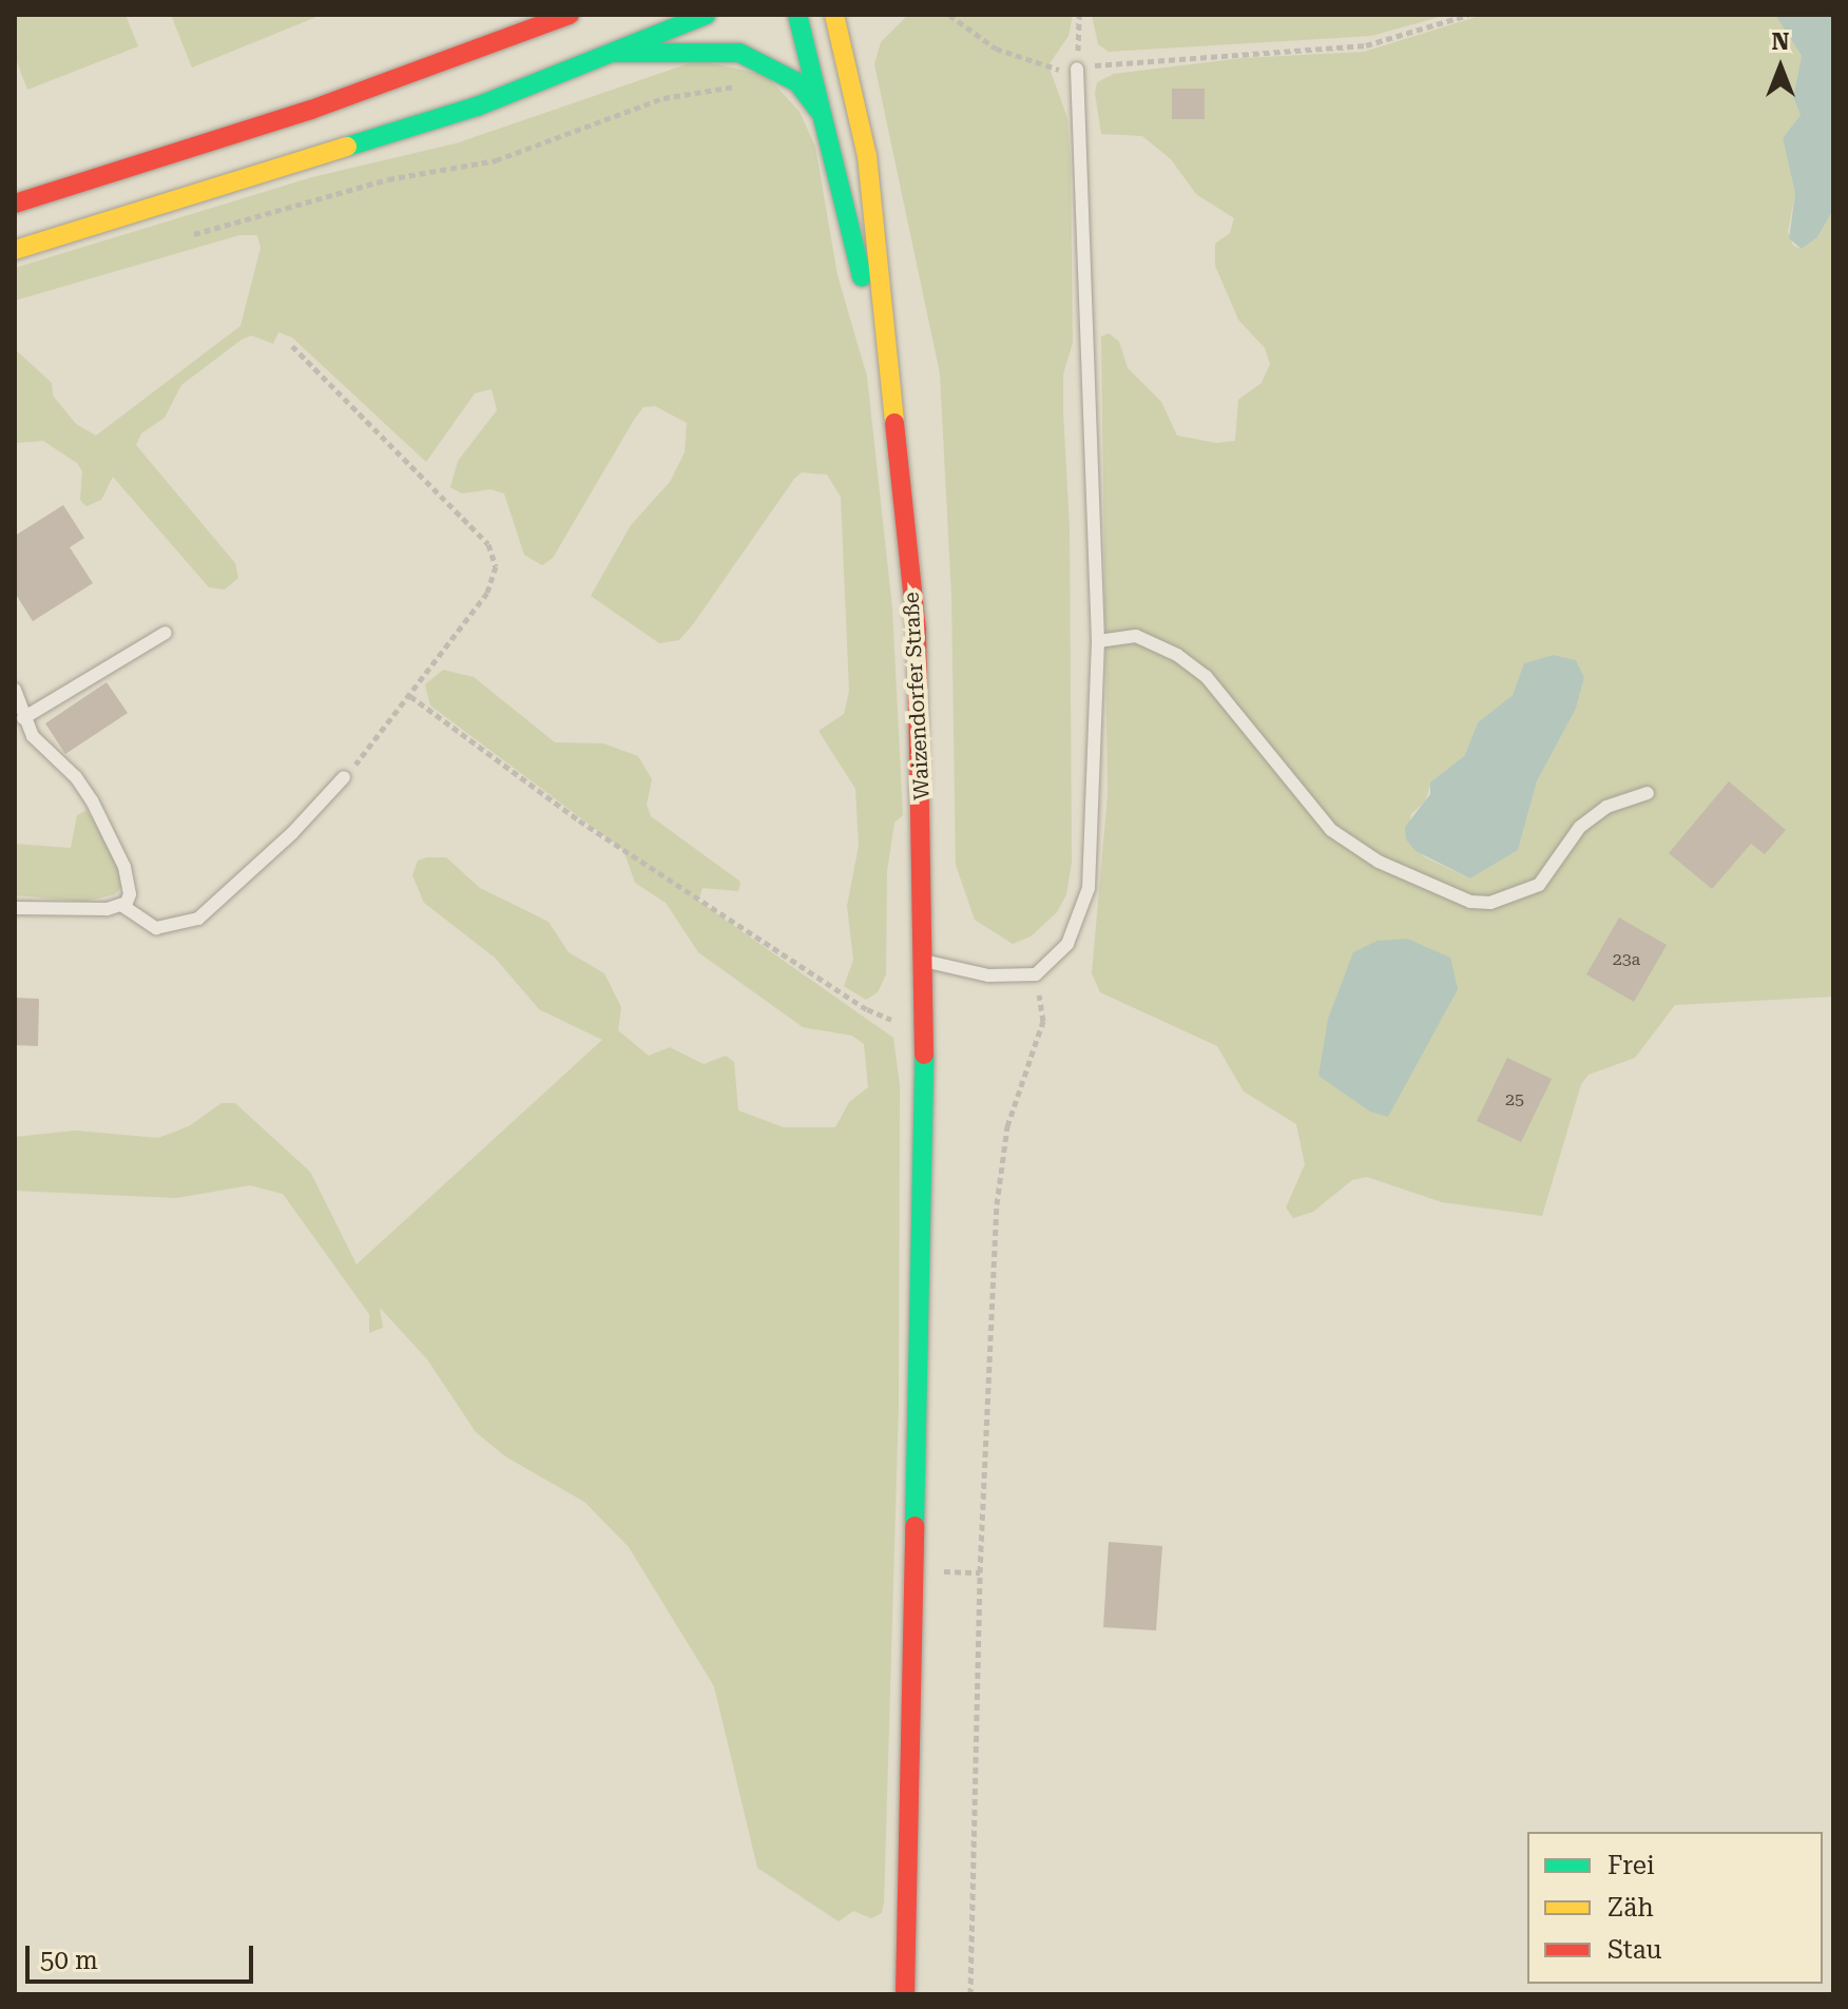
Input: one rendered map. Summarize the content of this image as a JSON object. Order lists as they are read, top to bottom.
{
  "streets": {
    "main road": ["Waizendorfer Straße"]
  },
  "house_numbers": ["23a", "25"],
  "legend": ["Frei", "Zäh", "Stau"],
  "scale_bar": "50 m",
  "north": "top"
}
